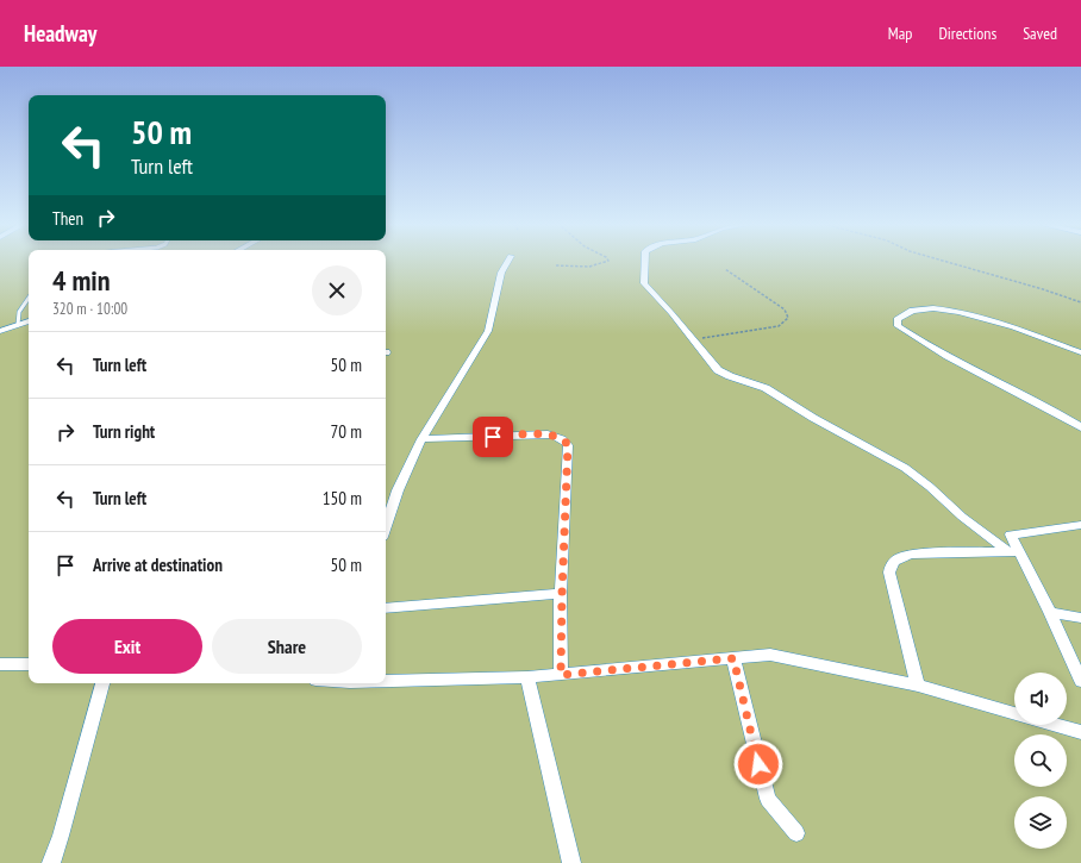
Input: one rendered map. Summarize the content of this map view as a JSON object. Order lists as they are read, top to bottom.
{
  "page": {
    "header": "Headway",
    "nav": ["Map", "Directions", "Saved"],
    "turn": ["50 m", "Turn left"],
    "then": "Then",
    "heading": ["4 min", "320 m · 10:00"],
    "list": [
      {
        "name": "Turn left",
        "value": "50 m"
      },
      {
        "name": "Turn right",
        "value": "70 m"
      },
      {
        "name": "Turn left",
        "value": "150 m"
      },
      {
        "name": "Arrive at destination",
        "value": "50 m"
      }
    ],
    "buttons": ["Exit", "Share"]
  }
}
